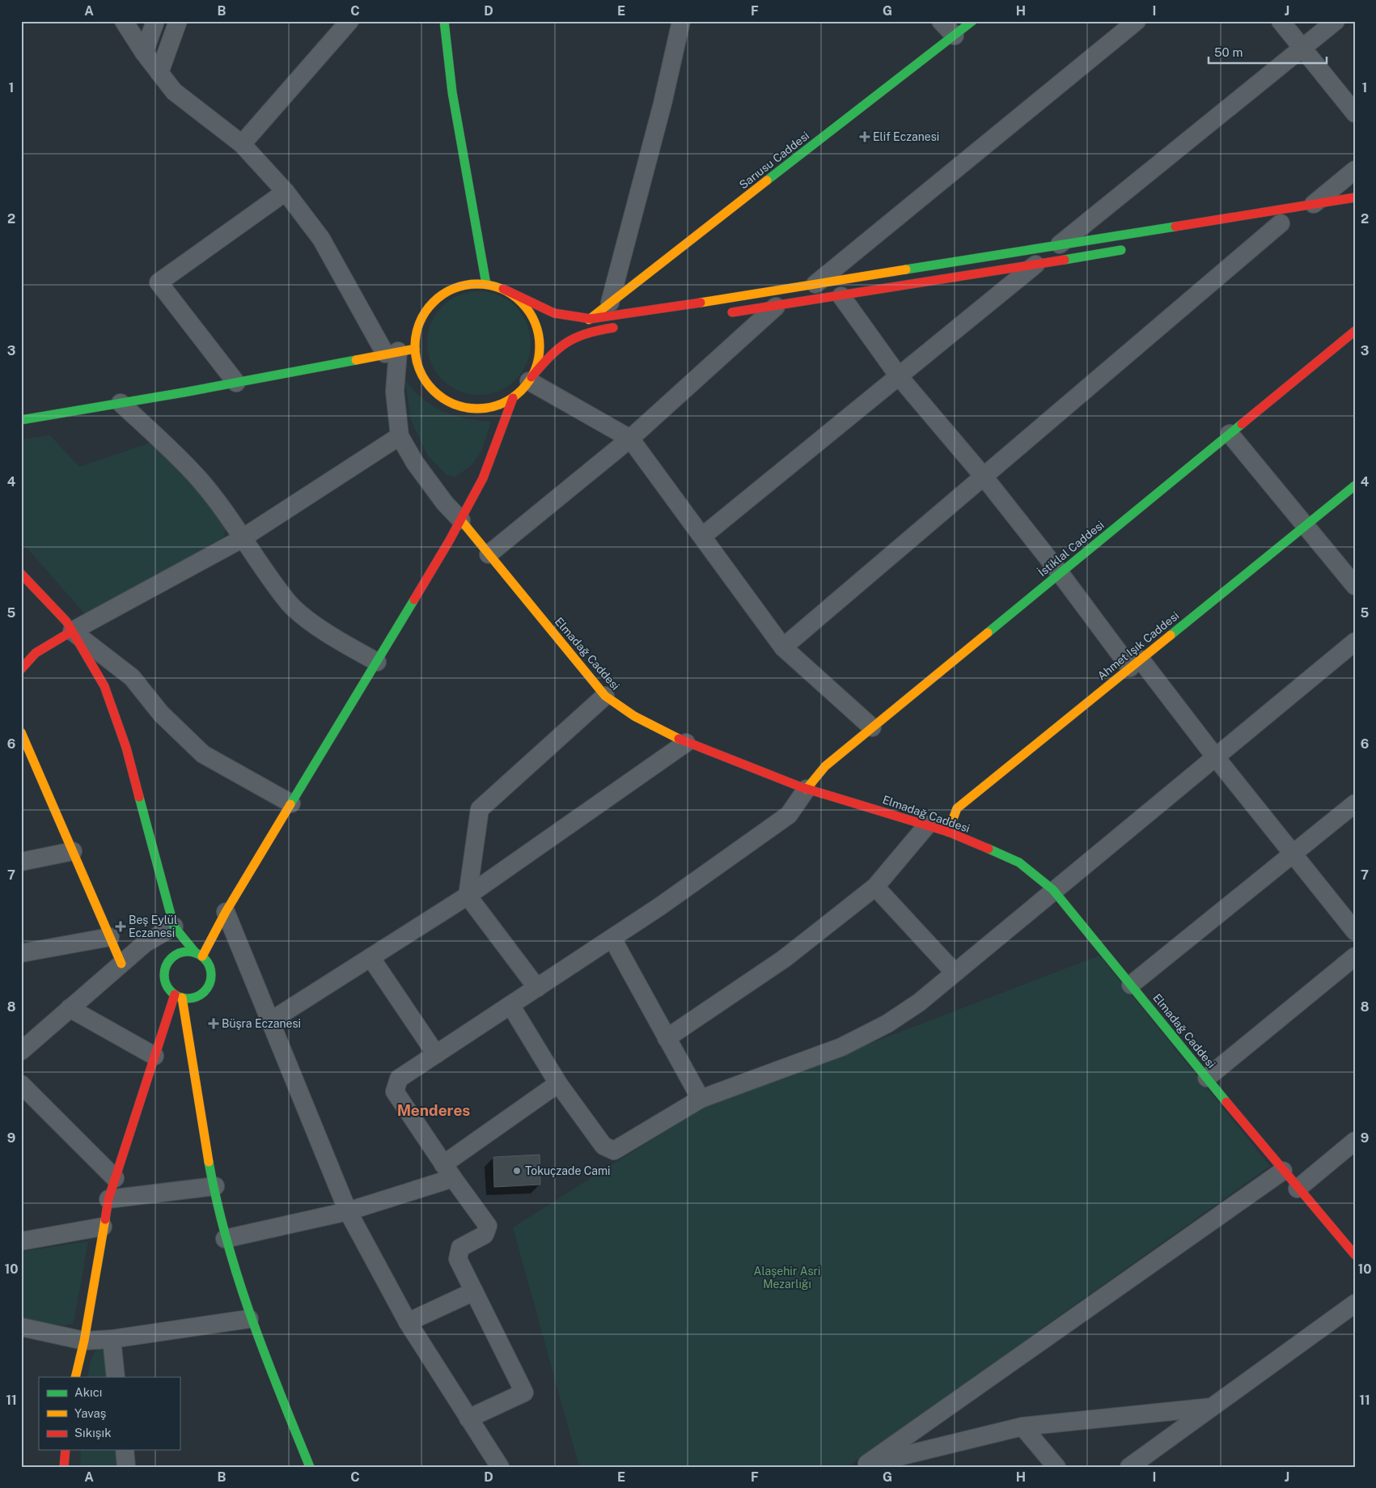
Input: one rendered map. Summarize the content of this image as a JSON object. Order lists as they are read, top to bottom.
{
  "streets": {
    "street": [
      "Sarıusu Caddesi",
      "İstiklal Caddesi",
      "Ahmet Işık Caddesi",
      "Elmadağ Caddesi"
    ]
  },
  "crossings": [
    ["İstiklal Caddesi", "Elmadağ Caddesi"],
    ["Ahmet Işık Caddesi", "Elmadağ Caddesi"]
  ],
  "districts": ["Menderes"],
  "parks": ["Alaşehir Asri Mezarlığı"],
  "places": {
    "health": ["Elif Eczanesi", "Beş Eylül Eczanesi", "Büşra Eczanesi"],
    "other": ["Tokuçzade Cami"]
  },
  "legend": ["Akıcı", "Yavaş", "Sıkışık"],
  "scale_bar": "50 m",
  "grid": {
    "columns": [
      "A",
      "B",
      "C",
      "D",
      "E",
      "F",
      "G",
      "H",
      "I",
      "J"
    ],
    "rows": [
      "1",
      "2",
      "3",
      "4",
      "5",
      "6",
      "7",
      "8",
      "9",
      "10",
      "11"
    ]
  }
}
